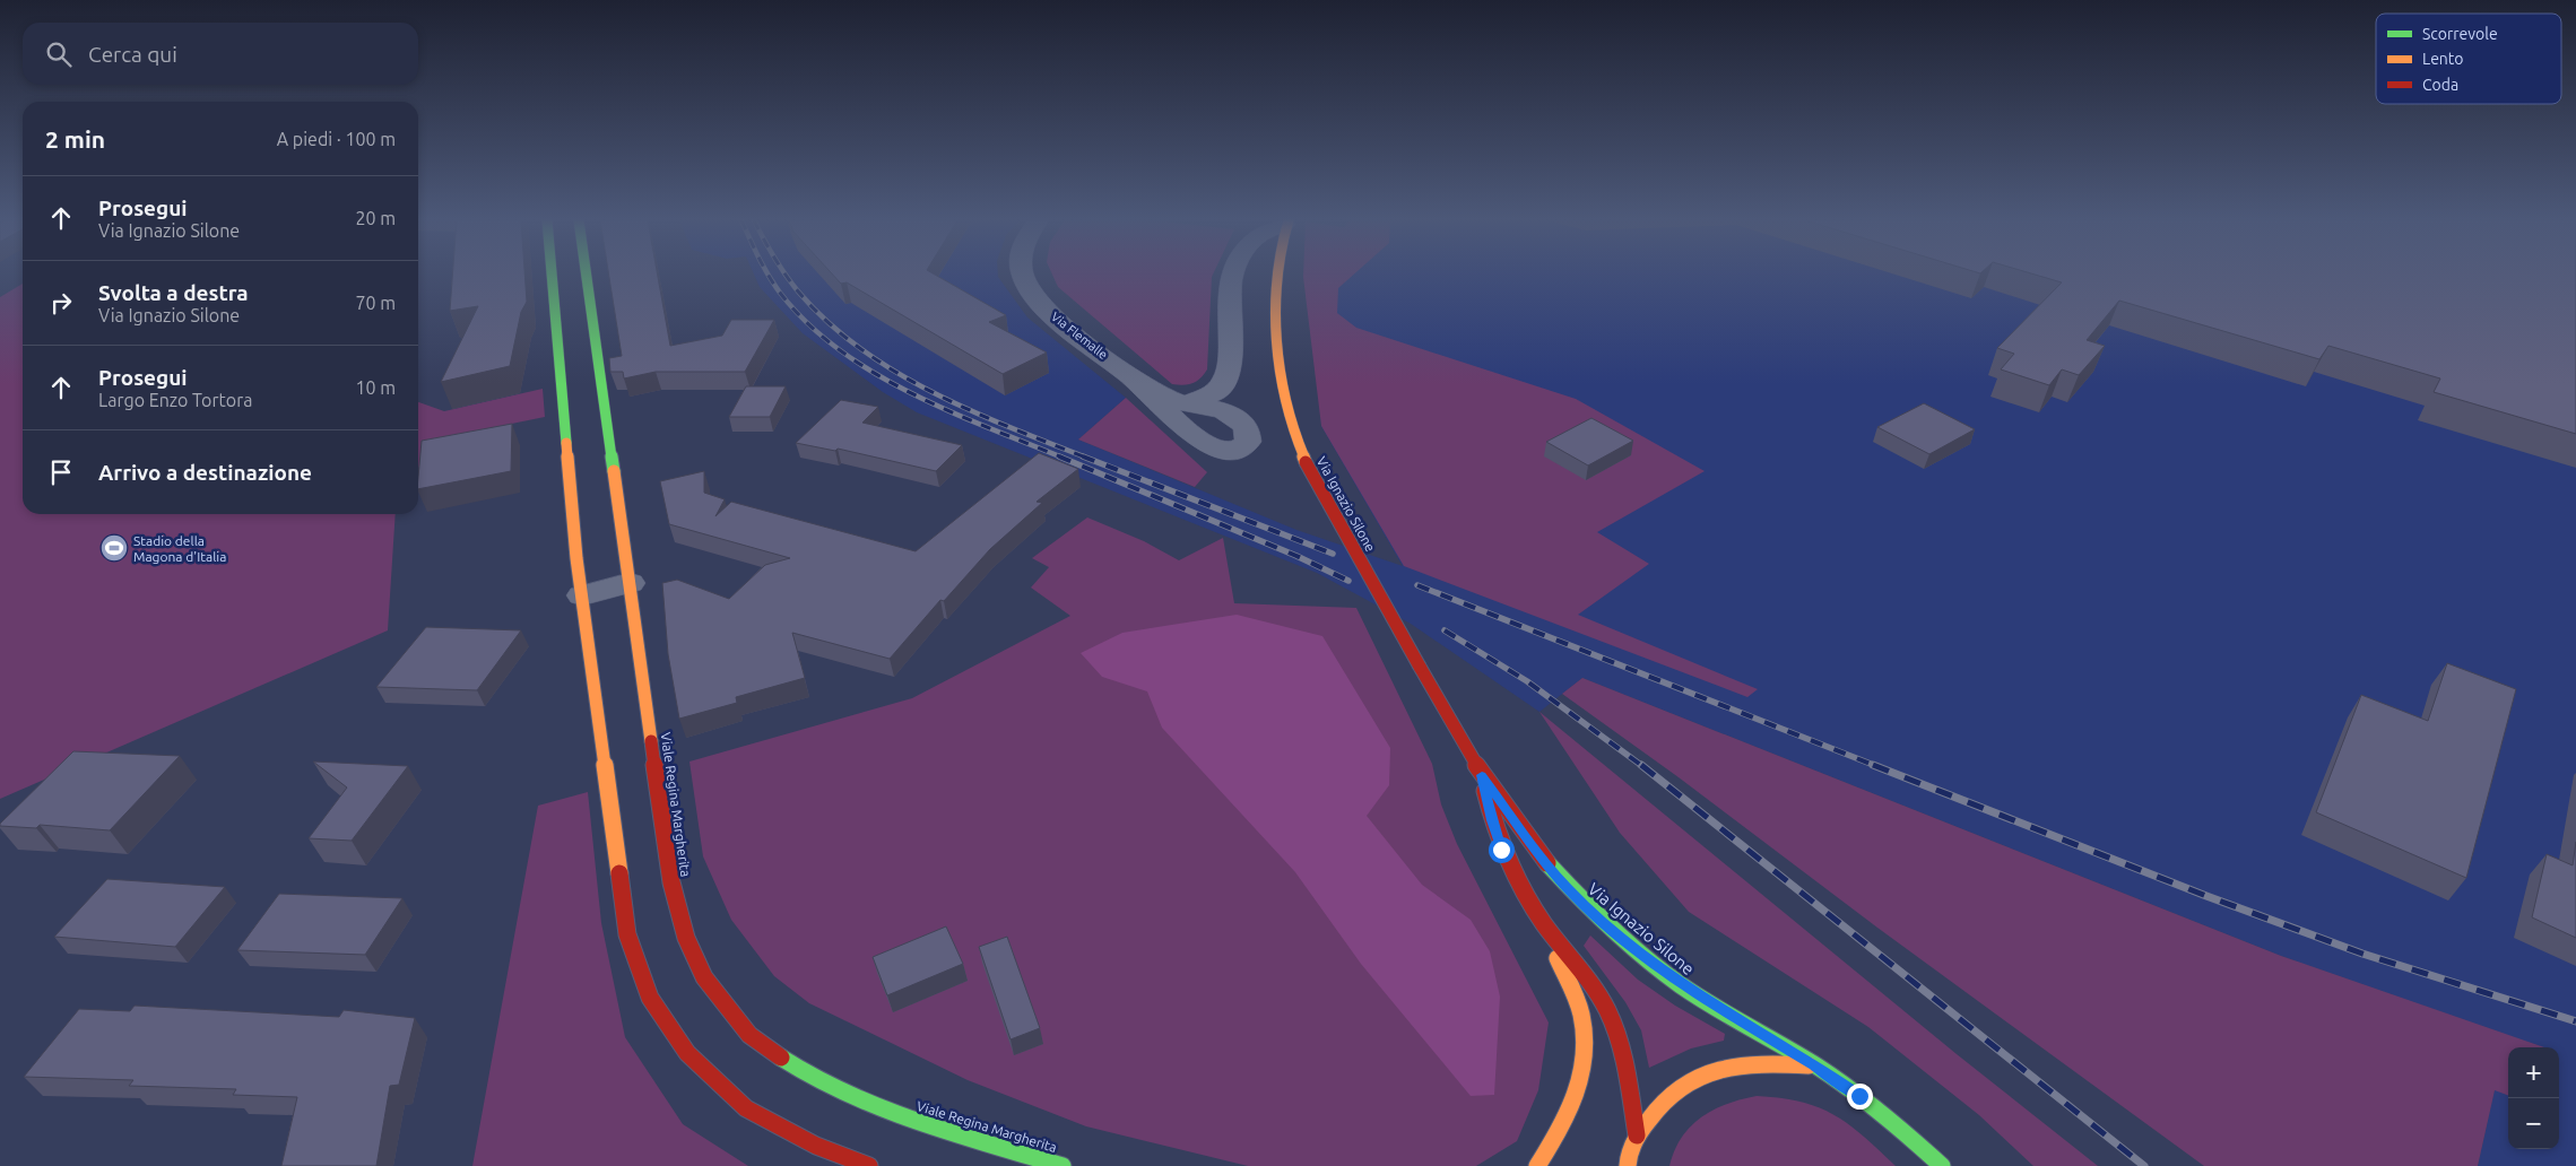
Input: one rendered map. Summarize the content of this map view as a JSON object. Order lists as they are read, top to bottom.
{
  "streets": {
    "street": ["Via Flemalle", "Via Ignazio Silone", "Viale Regina Margherita"]
  },
  "places": {
    "sports": ["Stadio della Magona d'Italia"]
  },
  "legend": ["Scorrevole", "Lento", "Coda"],
  "page": {
    "search": "Cerca qui",
    "heading": ["2 min", "A piedi · 100 m"],
    "list": [
      ["Prosegui", "Via Ignazio Silone", "20 m"],
      ["Svolta a destra", "Via Ignazio Silone", "70 m"],
      ["Prosegui", "Largo Enzo Tortora", "10 m"],
      "Arrivo a destinazione"
    ],
    "map_buttons": ["+", "−"]
  }
}
